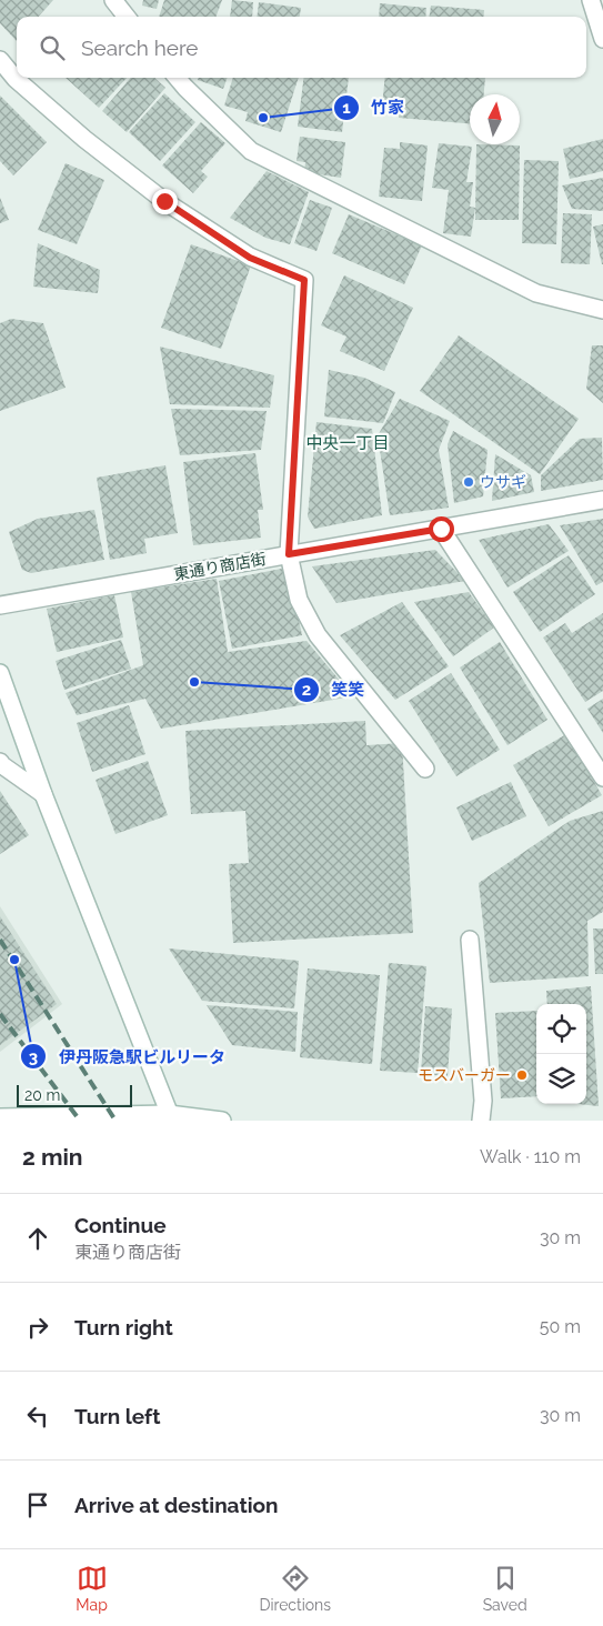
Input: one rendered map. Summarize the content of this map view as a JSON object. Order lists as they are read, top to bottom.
{
  "streets": {
    "street": ["東通り商店街"]
  },
  "districts": ["中央一丁目"],
  "places": [
    "竹家",
    "ウサギ",
    "笑笑",
    "伊丹阪急駅ビルリータ",
    "モスバーガー"
  ],
  "scale_bar": "20 m",
  "north": "top",
  "page": {
    "search": "Search here",
    "scale": "20 m",
    "heading": ["2 min", "Walk · 110 m"],
    "list": [
      ["Continue", "東通り商店街", "30 m"],
      ["Turn right", "50 m"],
      ["Turn left", "30 m"],
      "Arrive at destination"
    ],
    "nav": ["Map", "Directions", "Saved"]
  }
}
